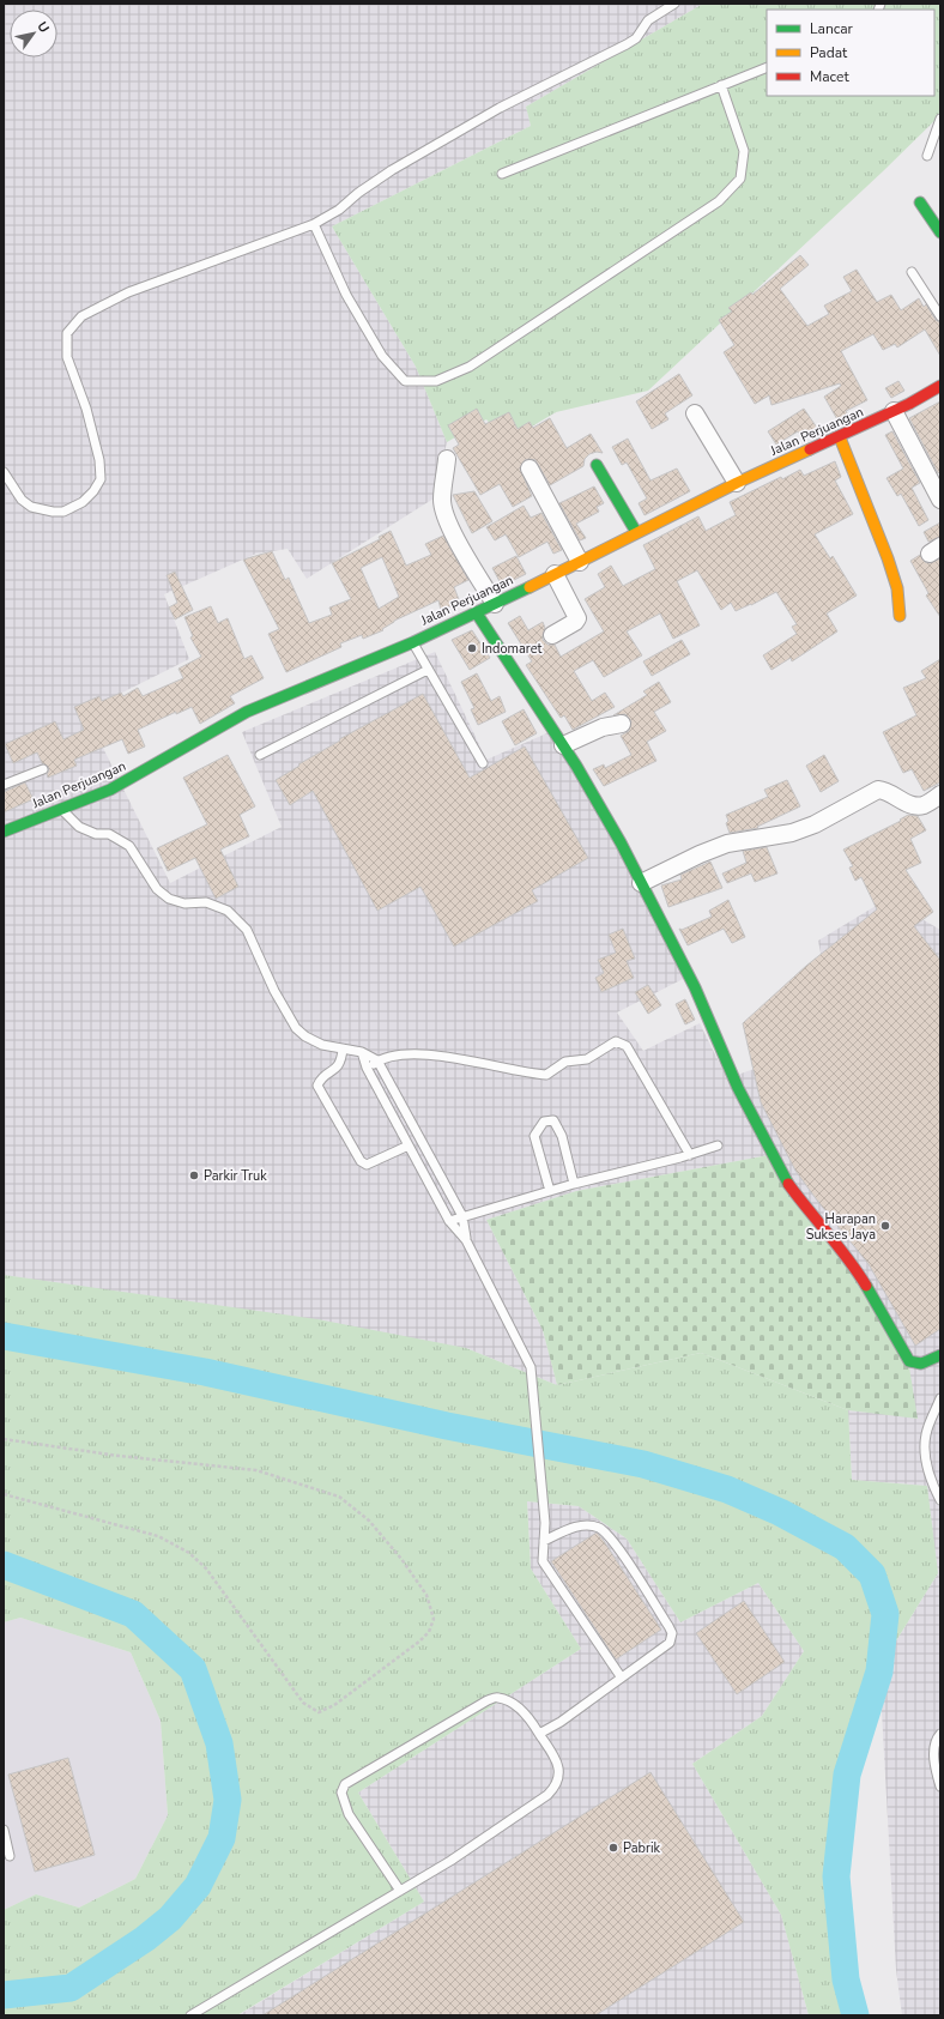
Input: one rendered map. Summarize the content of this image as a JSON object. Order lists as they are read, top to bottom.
{
  "streets": {
    "street": ["Jalan Perjuangan"]
  },
  "places": [
    "Indomaret",
    "Parkir Truk",
    "Harapan Sukses Jaya",
    "Pabrik"
  ],
  "legend": ["Lancar", "Padat", "Macet"],
  "north": "top right"
}
